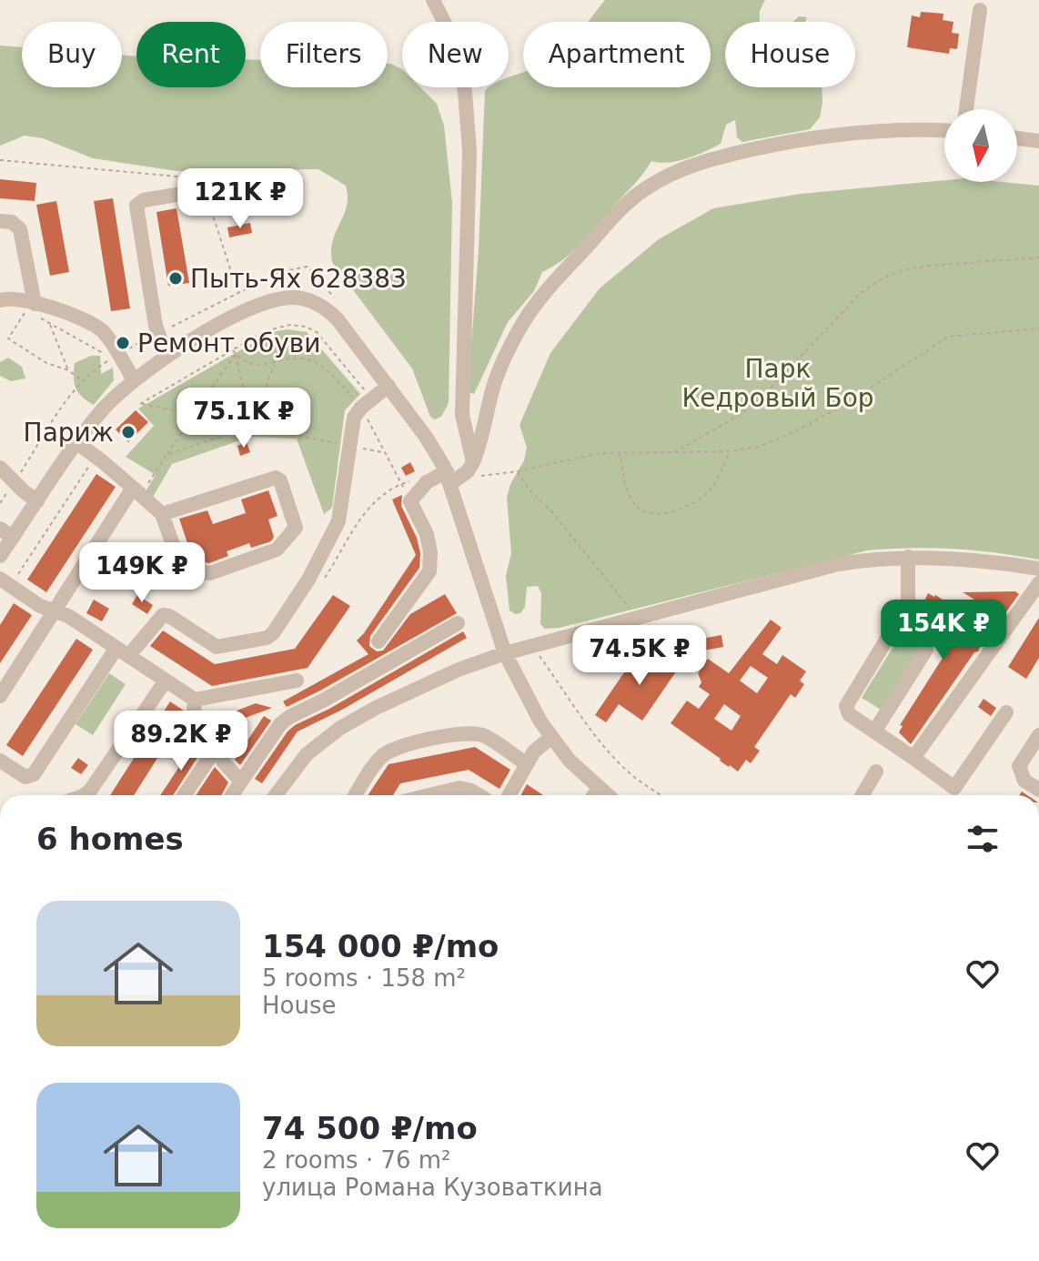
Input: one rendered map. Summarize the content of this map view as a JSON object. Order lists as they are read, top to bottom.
{
  "parks": ["Парк Кедровый Бор"],
  "places": ["Пыть-Ях 628383", "Ремонт обуви", "Париж"],
  "north": "bottom",
  "page": {
    "chip": [
      "Buy",
      "Rent",
      "Filters",
      "New",
      "Apartment",
      "House"
    ],
    "price": [
      "121K ₽",
      "75.1K ₽",
      "149K ₽",
      "154K ₽",
      "74.5K ₽",
      "89.2K ₽"
    ],
    "heading": "6 homes",
    "list": [
      {
        "name": "154 000 ₽/mo",
        "note": "5 rooms · 158 m² · House"
      },
      {
        "name": "74 500 ₽/mo",
        "note": "2 rooms · 76 m² · улица Романа Кузоваткина"
      }
    ]
  }
}
